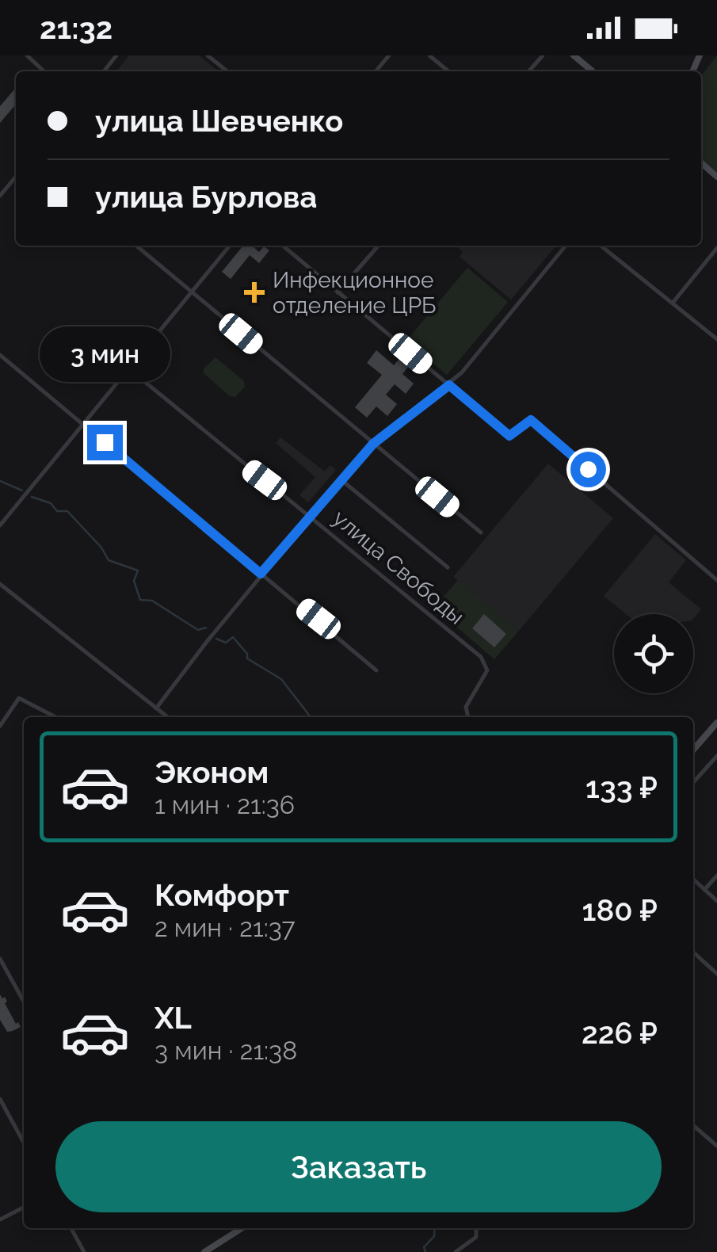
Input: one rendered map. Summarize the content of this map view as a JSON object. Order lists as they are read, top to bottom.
{
  "streets": {
    "street": ["улица Свободы"]
  },
  "places": {
    "health": ["Инфекционное отделение ЦРБ"]
  },
  "page": {
    "status": "21:32",
    "banner": ["улица Шевченко", "улица Бурлова"],
    "bubble": "3 мин",
    "list": [
      {
        "name": "Эконом",
        "note": "1 мин · 21:36",
        "value": "133 ₽"
      },
      {
        "name": "Комфорт",
        "note": "2 мин · 21:37",
        "value": "180 ₽"
      },
      {
        "name": "XL",
        "note": "3 мин · 21:38",
        "value": "226 ₽"
      }
    ],
    "buttons": "Заказать"
  }
}
